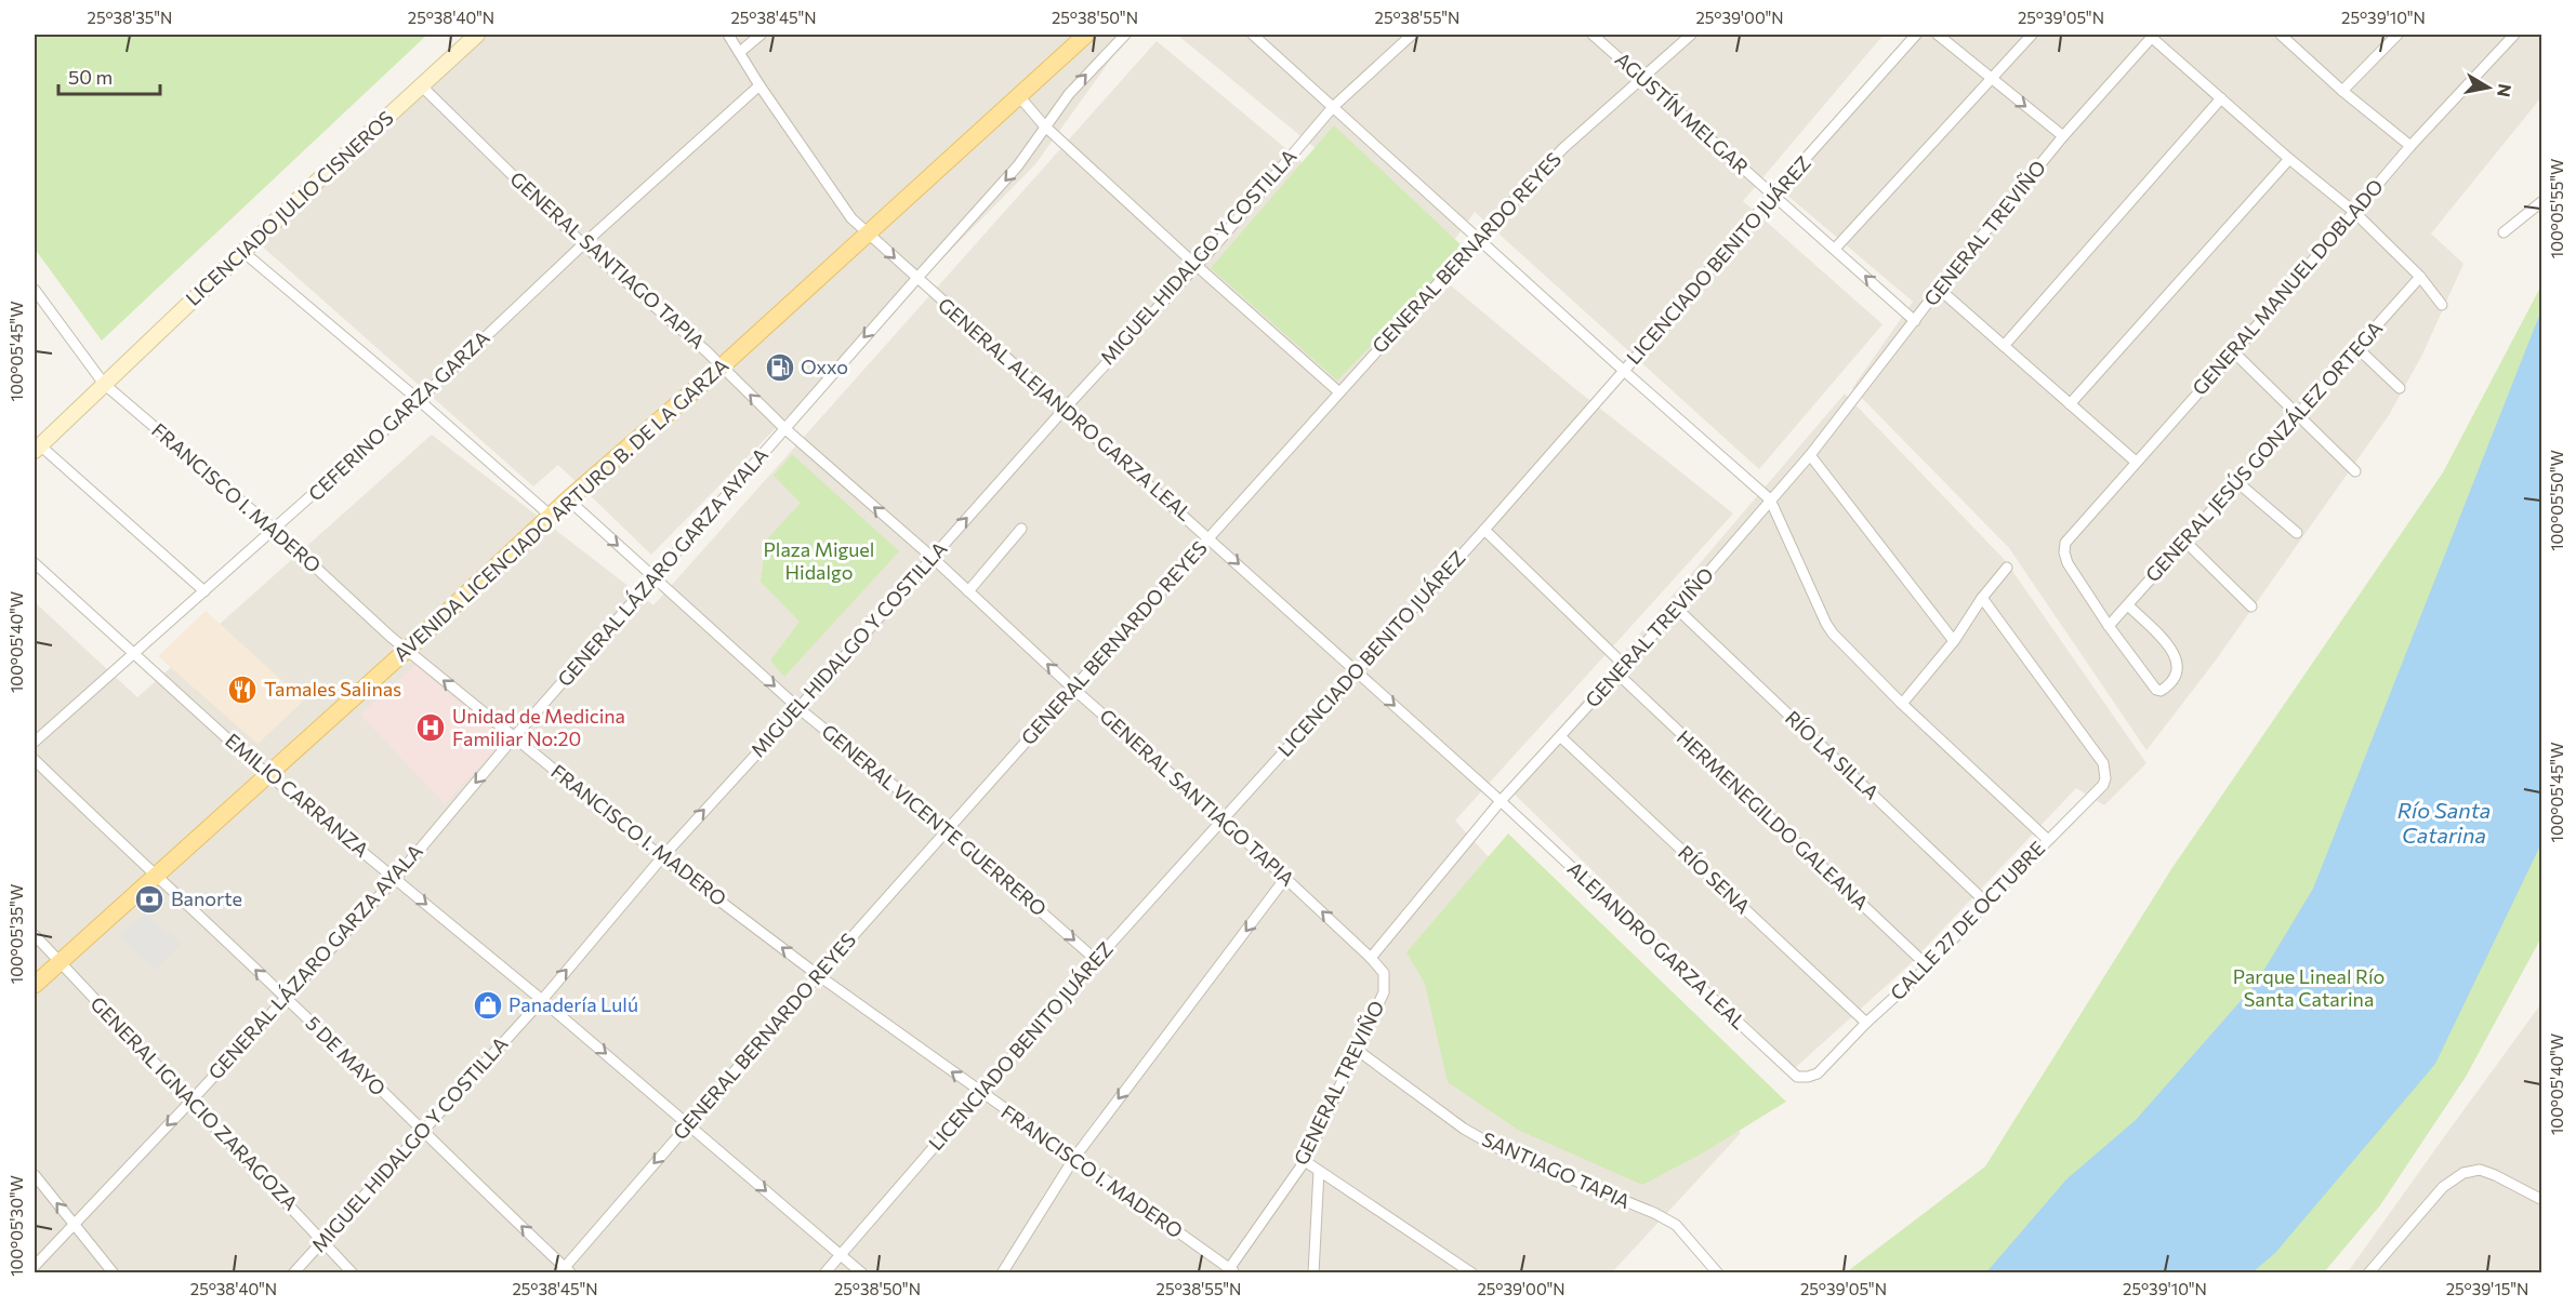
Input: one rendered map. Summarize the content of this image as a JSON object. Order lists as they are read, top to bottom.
{
  "streets": {
    "main road": ["AVENIDA LICENCIADO ARTURO B. DE LA GARZA"],
    "street": [
      "AGUSTÍN MELGAR",
      "LICENCIADO JULIO CISNEROS",
      "GENERAL TREVIÑO",
      "GENERAL BERNARDO REYES",
      "MIGUEL HIDALGO Y COSTILLA",
      "GENERAL SANTIAGO TAPIA",
      "LICENCIADO BENITO JUÁREZ",
      "GENERAL MANUEL DOBLADO",
      "GENERAL ALEJANDRO GARZA LEAL",
      "CEFERINO GARZA GARZA",
      "GENERAL JESÚS GONZÁLEZ ORTEGA",
      "FRANCISCO I. MADERO",
      "GENERAL LÁZARO GARZA AYALA",
      "RÍO LA SILLA",
      "EMILIO CARRANZA",
      "GENERAL VICENTE GUERRERO",
      "HERMENEGILDO GALEANA",
      "RÍO SENA",
      "CALLE 27 DE OCTUBRE",
      "ALEJANDRO GARZA LEAL",
      "5 DE MAYO",
      "GENERAL IGNACIO ZARAGOZA",
      "SANTIAGO TAPIA"
    ]
  },
  "crossings": [
    ["AGUSTÍN MELGAR", "GENERAL TREVIÑO"],
    ["AGUSTÍN MELGAR", "GENERAL BERNARDO REYES"],
    ["AGUSTÍN MELGAR", "LICENCIADO BENITO JUÁREZ"],
    ["LICENCIADO JULIO CISNEROS", "GENERAL SANTIAGO TAPIA"],
    ["LICENCIADO JULIO CISNEROS", "FRANCISCO I. MADERO"],
    ["GENERAL TREVIÑO", "GENERAL SANTIAGO TAPIA"],
    ["GENERAL TREVIÑO", "GENERAL ALEJANDRO GARZA LEAL"],
    ["GENERAL TREVIÑO", "FRANCISCO I. MADERO"],
    ["GENERAL TREVIÑO", "RÍO LA SILLA"],
    ["GENERAL TREVIÑO", "HERMENEGILDO GALEANA"],
    ["GENERAL TREVIÑO", "RÍO SENA"],
    ["GENERAL TREVIÑO", "ALEJANDRO GARZA LEAL"],
    ["GENERAL TREVIÑO", "SANTIAGO TAPIA"],
    ["GENERAL BERNARDO REYES", "GENERAL SANTIAGO TAPIA"],
    ["GENERAL BERNARDO REYES", "GENERAL ALEJANDRO GARZA LEAL"],
    ["GENERAL BERNARDO REYES", "FRANCISCO I. MADERO"],
    ["GENERAL BERNARDO REYES", "EMILIO CARRANZA"],
    ["GENERAL BERNARDO REYES", "GENERAL VICENTE GUERRERO"],
    ["GENERAL BERNARDO REYES", "5 DE MAYO"],
    ["MIGUEL HIDALGO Y COSTILLA", "GENERAL SANTIAGO TAPIA"],
    ["MIGUEL HIDALGO Y COSTILLA", "GENERAL ALEJANDRO GARZA LEAL"],
    ["MIGUEL HIDALGO Y COSTILLA", "FRANCISCO I. MADERO"],
    ["MIGUEL HIDALGO Y COSTILLA", "EMILIO CARRANZA"],
    ["MIGUEL HIDALGO Y COSTILLA", "GENERAL VICENTE GUERRERO"],
    ["MIGUEL HIDALGO Y COSTILLA", "5 DE MAYO"],
    ["MIGUEL HIDALGO Y COSTILLA", "GENERAL IGNACIO ZARAGOZA"],
    ["GENERAL SANTIAGO TAPIA", "LICENCIADO BENITO JUÁREZ"],
    ["GENERAL SANTIAGO TAPIA", "CEFERINO GARZA GARZA"],
    ["GENERAL SANTIAGO TAPIA", "AVENIDA LICENCIADO ARTURO B. DE LA GARZA"],
    ["GENERAL SANTIAGO TAPIA", "GENERAL LÁZARO GARZA AYALA"],
    ["LICENCIADO BENITO JUÁREZ", "GENERAL ALEJANDRO GARZA LEAL"],
    ["LICENCIADO BENITO JUÁREZ", "FRANCISCO I. MADERO"],
    ["LICENCIADO BENITO JUÁREZ", "EMILIO CARRANZA"],
    ["LICENCIADO BENITO JUÁREZ", "GENERAL VICENTE GUERRERO"],
    ["LICENCIADO BENITO JUÁREZ", "HERMENEGILDO GALEANA"],
    ["GENERAL MANUEL DOBLADO", "GENERAL JESÚS GONZÁLEZ ORTEGA"],
    ["GENERAL ALEJANDRO GARZA LEAL", "CEFERINO GARZA GARZA"],
    ["GENERAL ALEJANDRO GARZA LEAL", "AVENIDA LICENCIADO ARTURO B. DE LA GARZA"],
    ["GENERAL ALEJANDRO GARZA LEAL", "GENERAL LÁZARO GARZA AYALA"],
    ["GENERAL ALEJANDRO GARZA LEAL", "ALEJANDRO GARZA LEAL"],
    ["CEFERINO GARZA GARZA", "FRANCISCO I. MADERO"],
    ["CEFERINO GARZA GARZA", "EMILIO CARRANZA"],
    ["FRANCISCO I. MADERO", "AVENIDA LICENCIADO ARTURO B. DE LA GARZA"],
    ["FRANCISCO I. MADERO", "GENERAL LÁZARO GARZA AYALA"],
    ["AVENIDA LICENCIADO ARTURO B. DE LA GARZA", "EMILIO CARRANZA"],
    ["AVENIDA LICENCIADO ARTURO B. DE LA GARZA", "GENERAL VICENTE GUERRERO"],
    ["AVENIDA LICENCIADO ARTURO B. DE LA GARZA", "5 DE MAYO"],
    ["AVENIDA LICENCIADO ARTURO B. DE LA GARZA", "GENERAL IGNACIO ZARAGOZA"],
    ["GENERAL LÁZARO GARZA AYALA", "EMILIO CARRANZA"],
    ["GENERAL LÁZARO GARZA AYALA", "GENERAL VICENTE GUERRERO"],
    ["GENERAL LÁZARO GARZA AYALA", "5 DE MAYO"],
    ["GENERAL LÁZARO GARZA AYALA", "GENERAL IGNACIO ZARAGOZA"],
    ["RÍO LA SILLA", "CALLE 27 DE OCTUBRE"],
    ["HERMENEGILDO GALEANA", "CALLE 27 DE OCTUBRE"],
    ["RÍO SENA", "CALLE 27 DE OCTUBRE"],
    ["CALLE 27 DE OCTUBRE", "ALEJANDRO GARZA LEAL"]
  ],
  "one_way": [
    "MIGUEL HIDALGO Y COSTILLA",
    "GENERAL SANTIAGO TAPIA",
    "GENERAL ALEJANDRO GARZA LEAL",
    "EMILIO CARRANZA",
    "GENERAL VICENTE GUERRERO",
    "5 DE MAYO"
  ],
  "water": ["Río Santa Catarina"],
  "parks": ["Plaza Miguel Hidalgo", "Parque Lineal Río Santa Catarina"],
  "places": {
    "fuel station": ["Oxxo"],
    "restaurant": ["Tamales Salinas"],
    "hospital": ["Unidad de Medicina Familiar No:20"],
    "bank": ["Banorte"],
    "shop": ["Panadería Lulú"]
  },
  "scale_bar": "50 m",
  "north": "right",
  "coordinates": [
    "25°38'35\"N",
    "25°38'40\"N",
    "25°38'45\"N",
    "25°38'50\"N",
    "25°38'55\"N",
    "25°39'00\"N",
    "25°39'05\"N",
    "25°39'10\"N",
    "100°05'55\"W",
    "100°05'45\"W",
    "100°05'50\"W",
    "100°05'40\"W",
    "100°05'35\"W",
    "100°05'30\"W",
    "25°39'15\"N"
  ]
}
